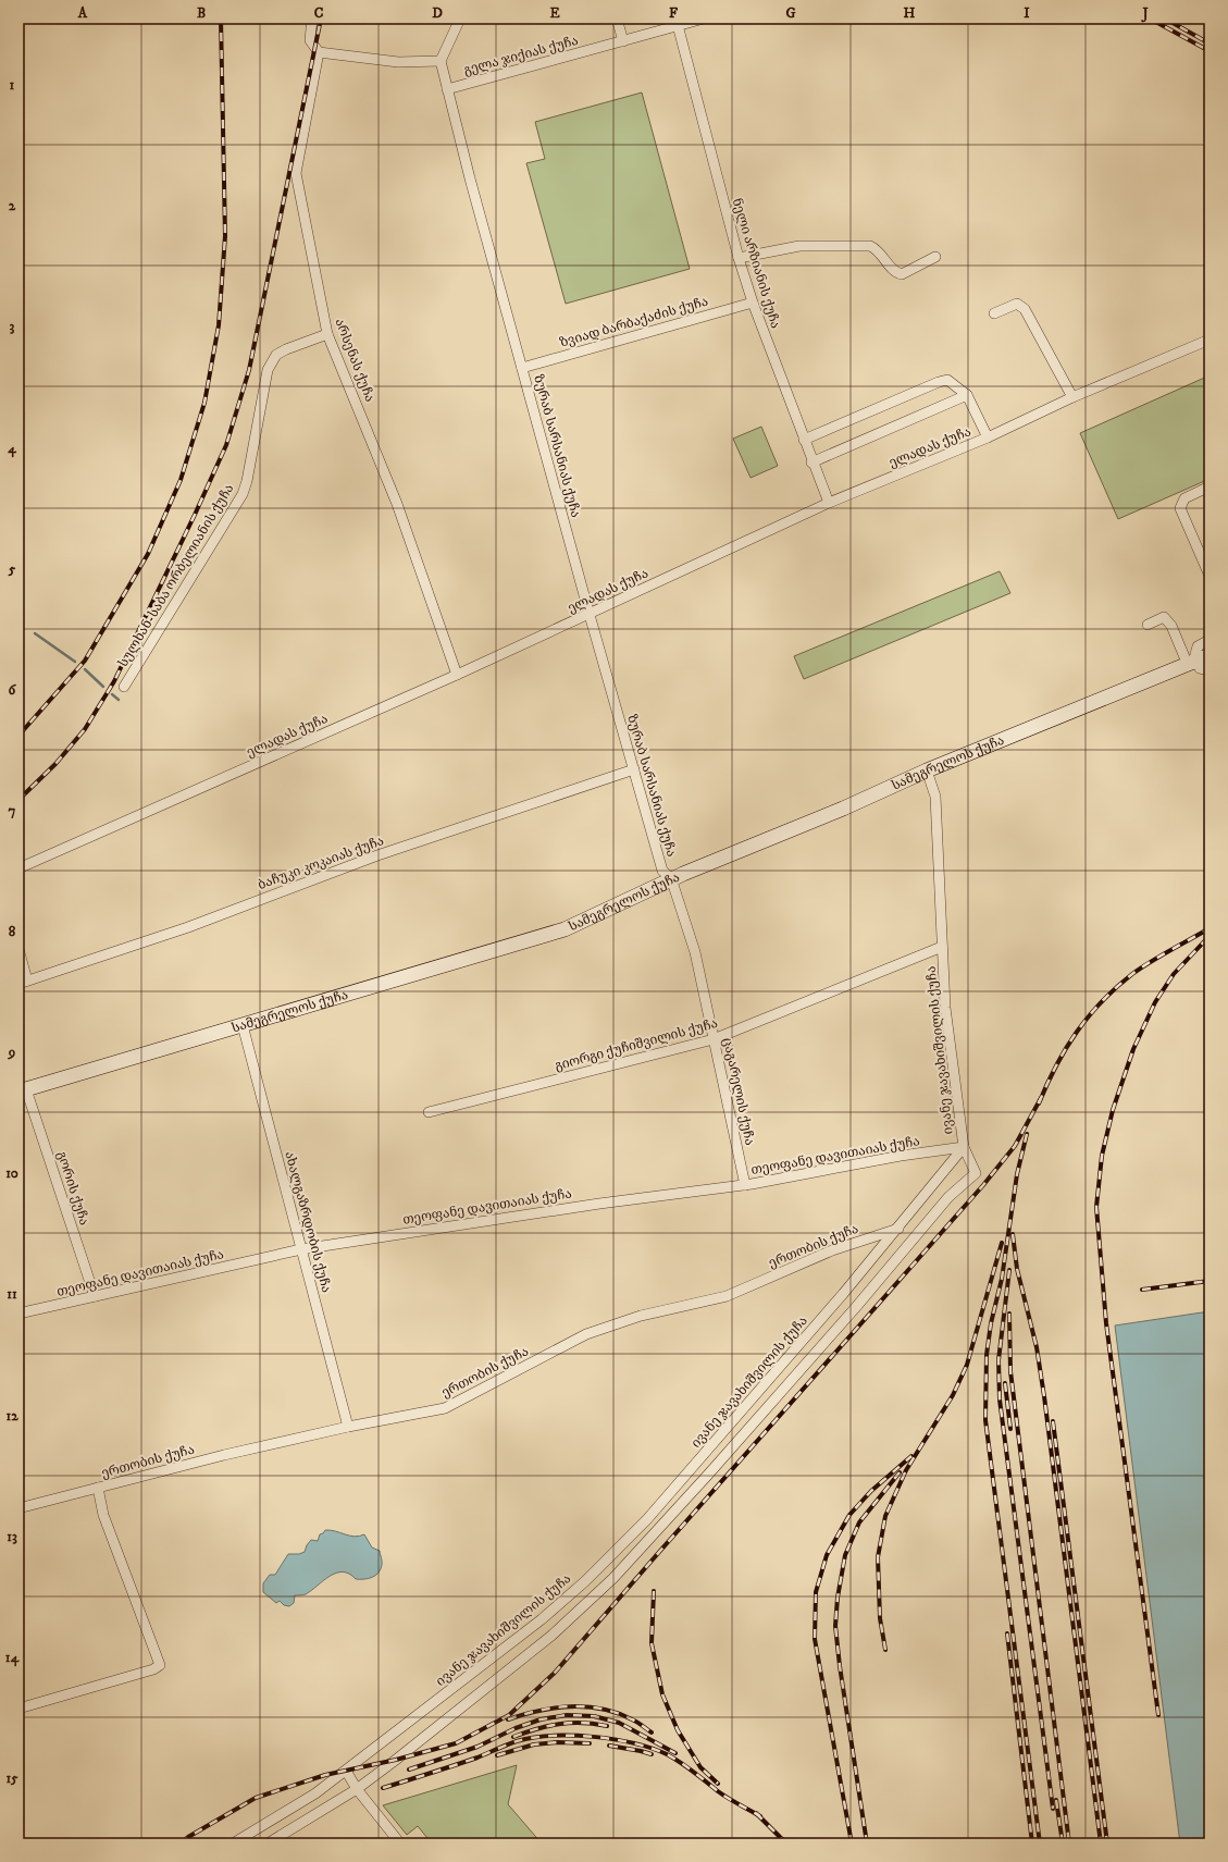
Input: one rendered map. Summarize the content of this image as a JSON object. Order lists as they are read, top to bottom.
{
  "streets": {
    "main road": ["სამეგრელოს ქუჩა"],
    "street": [
      "გელა ჯიქიას ქუჩა",
      "ნელი არზიანის ქუჩა",
      "ზვიად ბარბაქაძის ქუჩა",
      "არსენას ქუჩა",
      "ზურაბ სარსანიას ქუჩა",
      "ელადას ქუჩა",
      "სულხან-საბა ორბელიანის ქუჩა",
      "ბაჩუკი კოკაიას ქუჩა",
      "გიორგი ქუჩიშვილის ქუჩა",
      "ივანე ჯავახიშვილის ქუჩა",
      "ცაგარელის ქუჩა",
      "თეოფანე დავითაიას ქუჩა",
      "გორის ქუჩა",
      "ახალგაზრდობის ქუჩა",
      "ერთობის ქუჩა"
    ]
  },
  "crossings": [
    ["გელა ჯიქიას ქუჩა", "ნელი არზიანის ქუჩა"],
    ["გელა ჯიქიას ქუჩა", "ზურაბ სარსანიას ქუჩა"],
    ["ნელი არზიანის ქუჩა", "ზვიად ბარბაქაძის ქუჩა"],
    ["ნელი არზიანის ქუჩა", "ელადას ქუჩა"],
    ["ზვიად ბარბაქაძის ქუჩა", "ზურაბ სარსანიას ქუჩა"],
    ["არსენას ქუჩა", "ელადას ქუჩა"],
    ["არსენას ქუჩა", "სულხან-საბა ორბელიანის ქუჩა"],
    ["ზურაბ სარსანიას ქუჩა", "ელადას ქუჩა"],
    ["ზურაბ სარსანიას ქუჩა", "სამეგრელოს ქუჩა"],
    ["ზურაბ სარსანიას ქუჩა", "ბაჩუკი კოკაიას ქუჩა"],
    ["ზურაბ სარსანიას ქუჩა", "ცაგარელის ქუჩა"],
    ["სამეგრელოს ქუჩა", "ივანე ჯავახიშვილის ქუჩა"],
    ["სამეგრელოს ქუჩა", "ცაგარელის ქუჩა"],
    ["სამეგრელოს ქუჩა", "გორის ქუჩა"],
    ["სამეგრელოს ქუჩა", "ახალგაზრდობის ქუჩა"],
    ["გიორგი ქუჩიშვილის ქუჩა", "ივანე ჯავახიშვილის ქუჩა"],
    ["გიორგი ქუჩიშვილის ქუჩა", "ცაგარელის ქუჩა"],
    ["ივანე ჯავახიშვილის ქუჩა", "თეოფანე დავითაიას ქუჩა"],
    ["ივანე ჯავახიშვილის ქუჩა", "ერთობის ქუჩა"],
    ["ცაგარელის ქუჩა", "თეოფანე დავითაიას ქუჩა"],
    ["თეოფანე დავითაიას ქუჩა", "გორის ქუჩა"],
    ["თეოფანე დავითაიას ქუჩა", "ახალგაზრდობის ქუჩა"],
    ["ახალგაზრდობის ქუჩა", "ერთობის ქუჩა"]
  ],
  "grid": {
    "columns": [
      "A",
      "B",
      "C",
      "D",
      "E",
      "F",
      "G",
      "H",
      "I",
      "J"
    ],
    "rows": [
      "1",
      "2",
      "3",
      "4",
      "5",
      "6",
      "7",
      "8",
      "9",
      "10",
      "11",
      "12",
      "13",
      "14",
      "15"
    ]
  }
}
